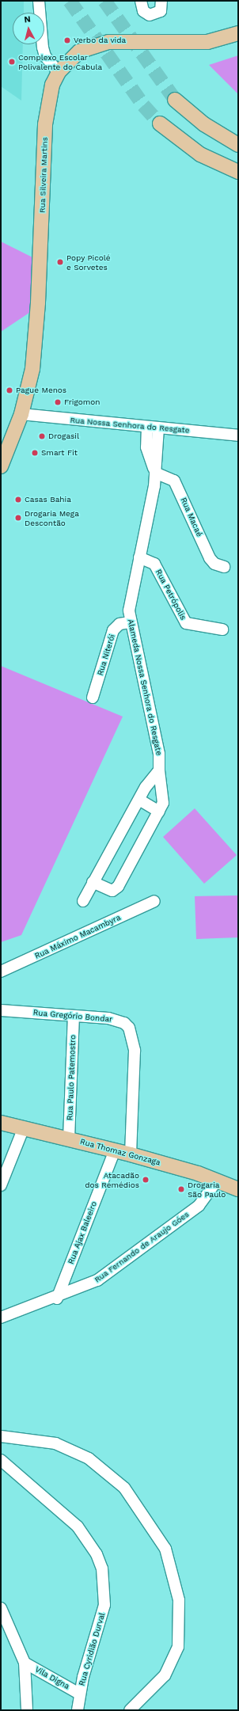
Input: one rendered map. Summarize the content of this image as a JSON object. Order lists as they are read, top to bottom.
{
  "streets": {
    "main road": ["Rua Silveira Martins", "Rua Thomaz Gonzaga"],
    "street": [
      "Rua Nossa Senhora do Resgate",
      "Rua Macaé",
      "Rua Petrópolis",
      "Rua Niterói",
      "Alameda Nossa Senhora do Resgate",
      "Rua Máximo Macambyra",
      "Rua Gregório Bondar",
      "Rua Paulo Patemostro",
      "Rua Ajax Baleeiro",
      "Rua Fernando de Araujo Góes",
      "Rua Cyridião Durval",
      "Vila Digna"
    ]
  },
  "crossings": [
    ["Rua Silveira Martins", "Rua Nossa Senhora do Resgate"],
    ["Rua Nossa Senhora do Resgate", "Alameda Nossa Senhora do Resgate"],
    ["Rua Macaé", "Alameda Nossa Senhora do Resgate"],
    ["Rua Petrópolis", "Alameda Nossa Senhora do Resgate"],
    ["Rua Niterói", "Alameda Nossa Senhora do Resgate"],
    ["Rua Gregório Bondar", "Rua Paulo Patemostro"],
    ["Rua Gregório Bondar", "Rua Thomaz Gonzaga"],
    ["Rua Paulo Patemostro", "Rua Thomaz Gonzaga"],
    ["Rua Thomaz Gonzaga", "Rua Ajax Baleeiro"],
    ["Rua Thomaz Gonzaga", "Rua Fernando de Araujo Góes"],
    ["Rua Ajax Baleeiro", "Rua Fernando de Araujo Góes"],
    ["Rua Cyridião Durval", "Vila Digna"]
  ],
  "places": [
    "Verbo da vida",
    "Complexo Escolar Polivalente do Cabula",
    "Popy Picolé e Sorvetes",
    "Pague Menos",
    "Frigomon",
    "Drogasil",
    "Smart Fit",
    "Casas Bahia",
    "Drogaria Mega Descontão",
    "Atacadão dos Remédios",
    "Drogaria São Paulo"
  ],
  "north": "top"
}
